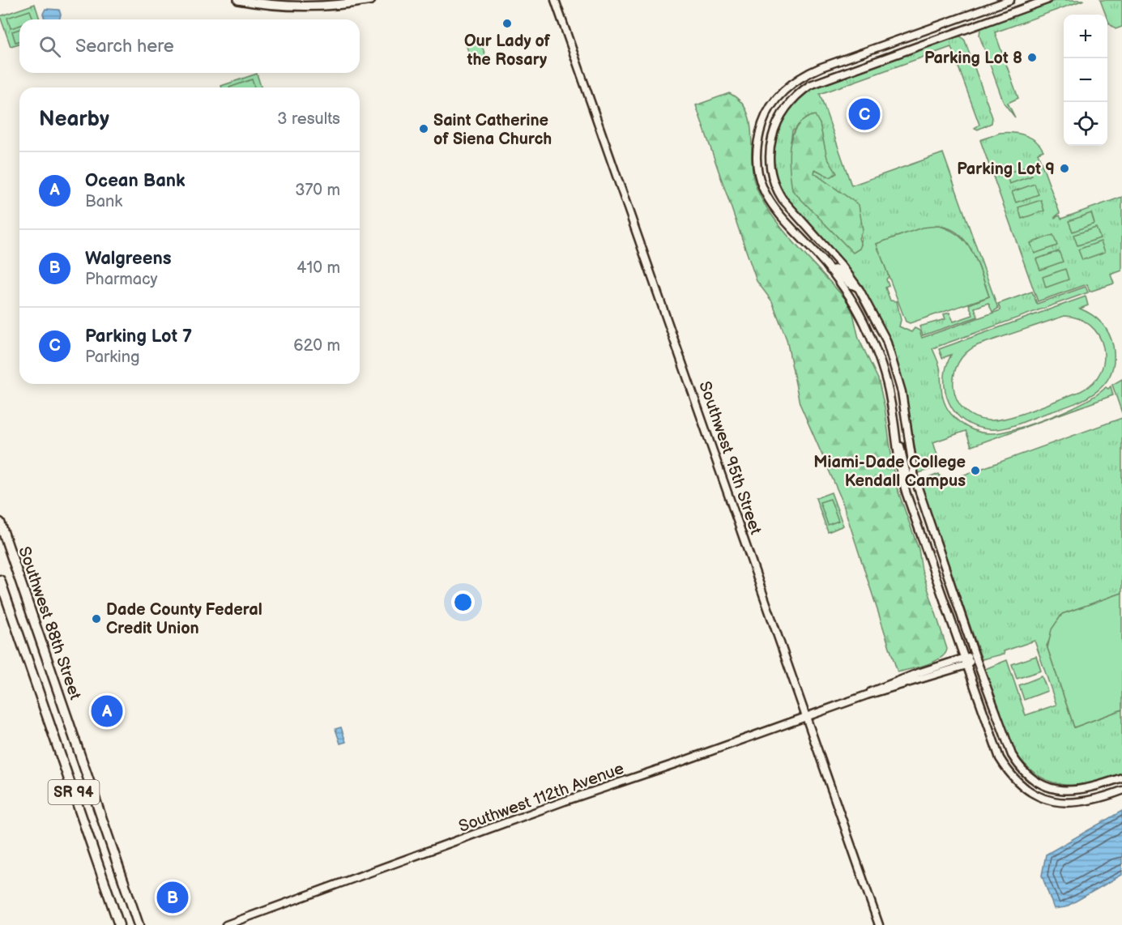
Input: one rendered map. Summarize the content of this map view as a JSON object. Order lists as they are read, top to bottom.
{
  "streets": {
    "main road": ["Southwest 88th Street", "SR 94"],
    "street": ["Southwest 95th Street", "Southwest 112th Avenue"]
  },
  "crossings": [
    ["Southwest 95th Street", "Southwest 112th Avenue"]
  ],
  "places": [
    "Our Lady of the Rosary",
    "Parking Lot 8",
    "Saint Catherine of Siena Church",
    "Parking Lot 9",
    "Miami-Dade College Kendall Campus",
    "Dade County Federal Credit Union"
  ],
  "page": {
    "map_buttons": ["+", "−"],
    "search": "Search here",
    "heading": ["Nearby", "3 results"],
    "pins": ["C", "A", "B"],
    "list": [
      {
        "mark": "A",
        "name": "Ocean Bank",
        "note": "Bank",
        "value": "370 m"
      },
      {
        "mark": "B",
        "name": "Walgreens",
        "note": "Pharmacy",
        "value": "410 m"
      },
      {
        "mark": "C",
        "name": "Parking Lot 7",
        "note": "Parking",
        "value": "620 m"
      }
    ]
  }
}
